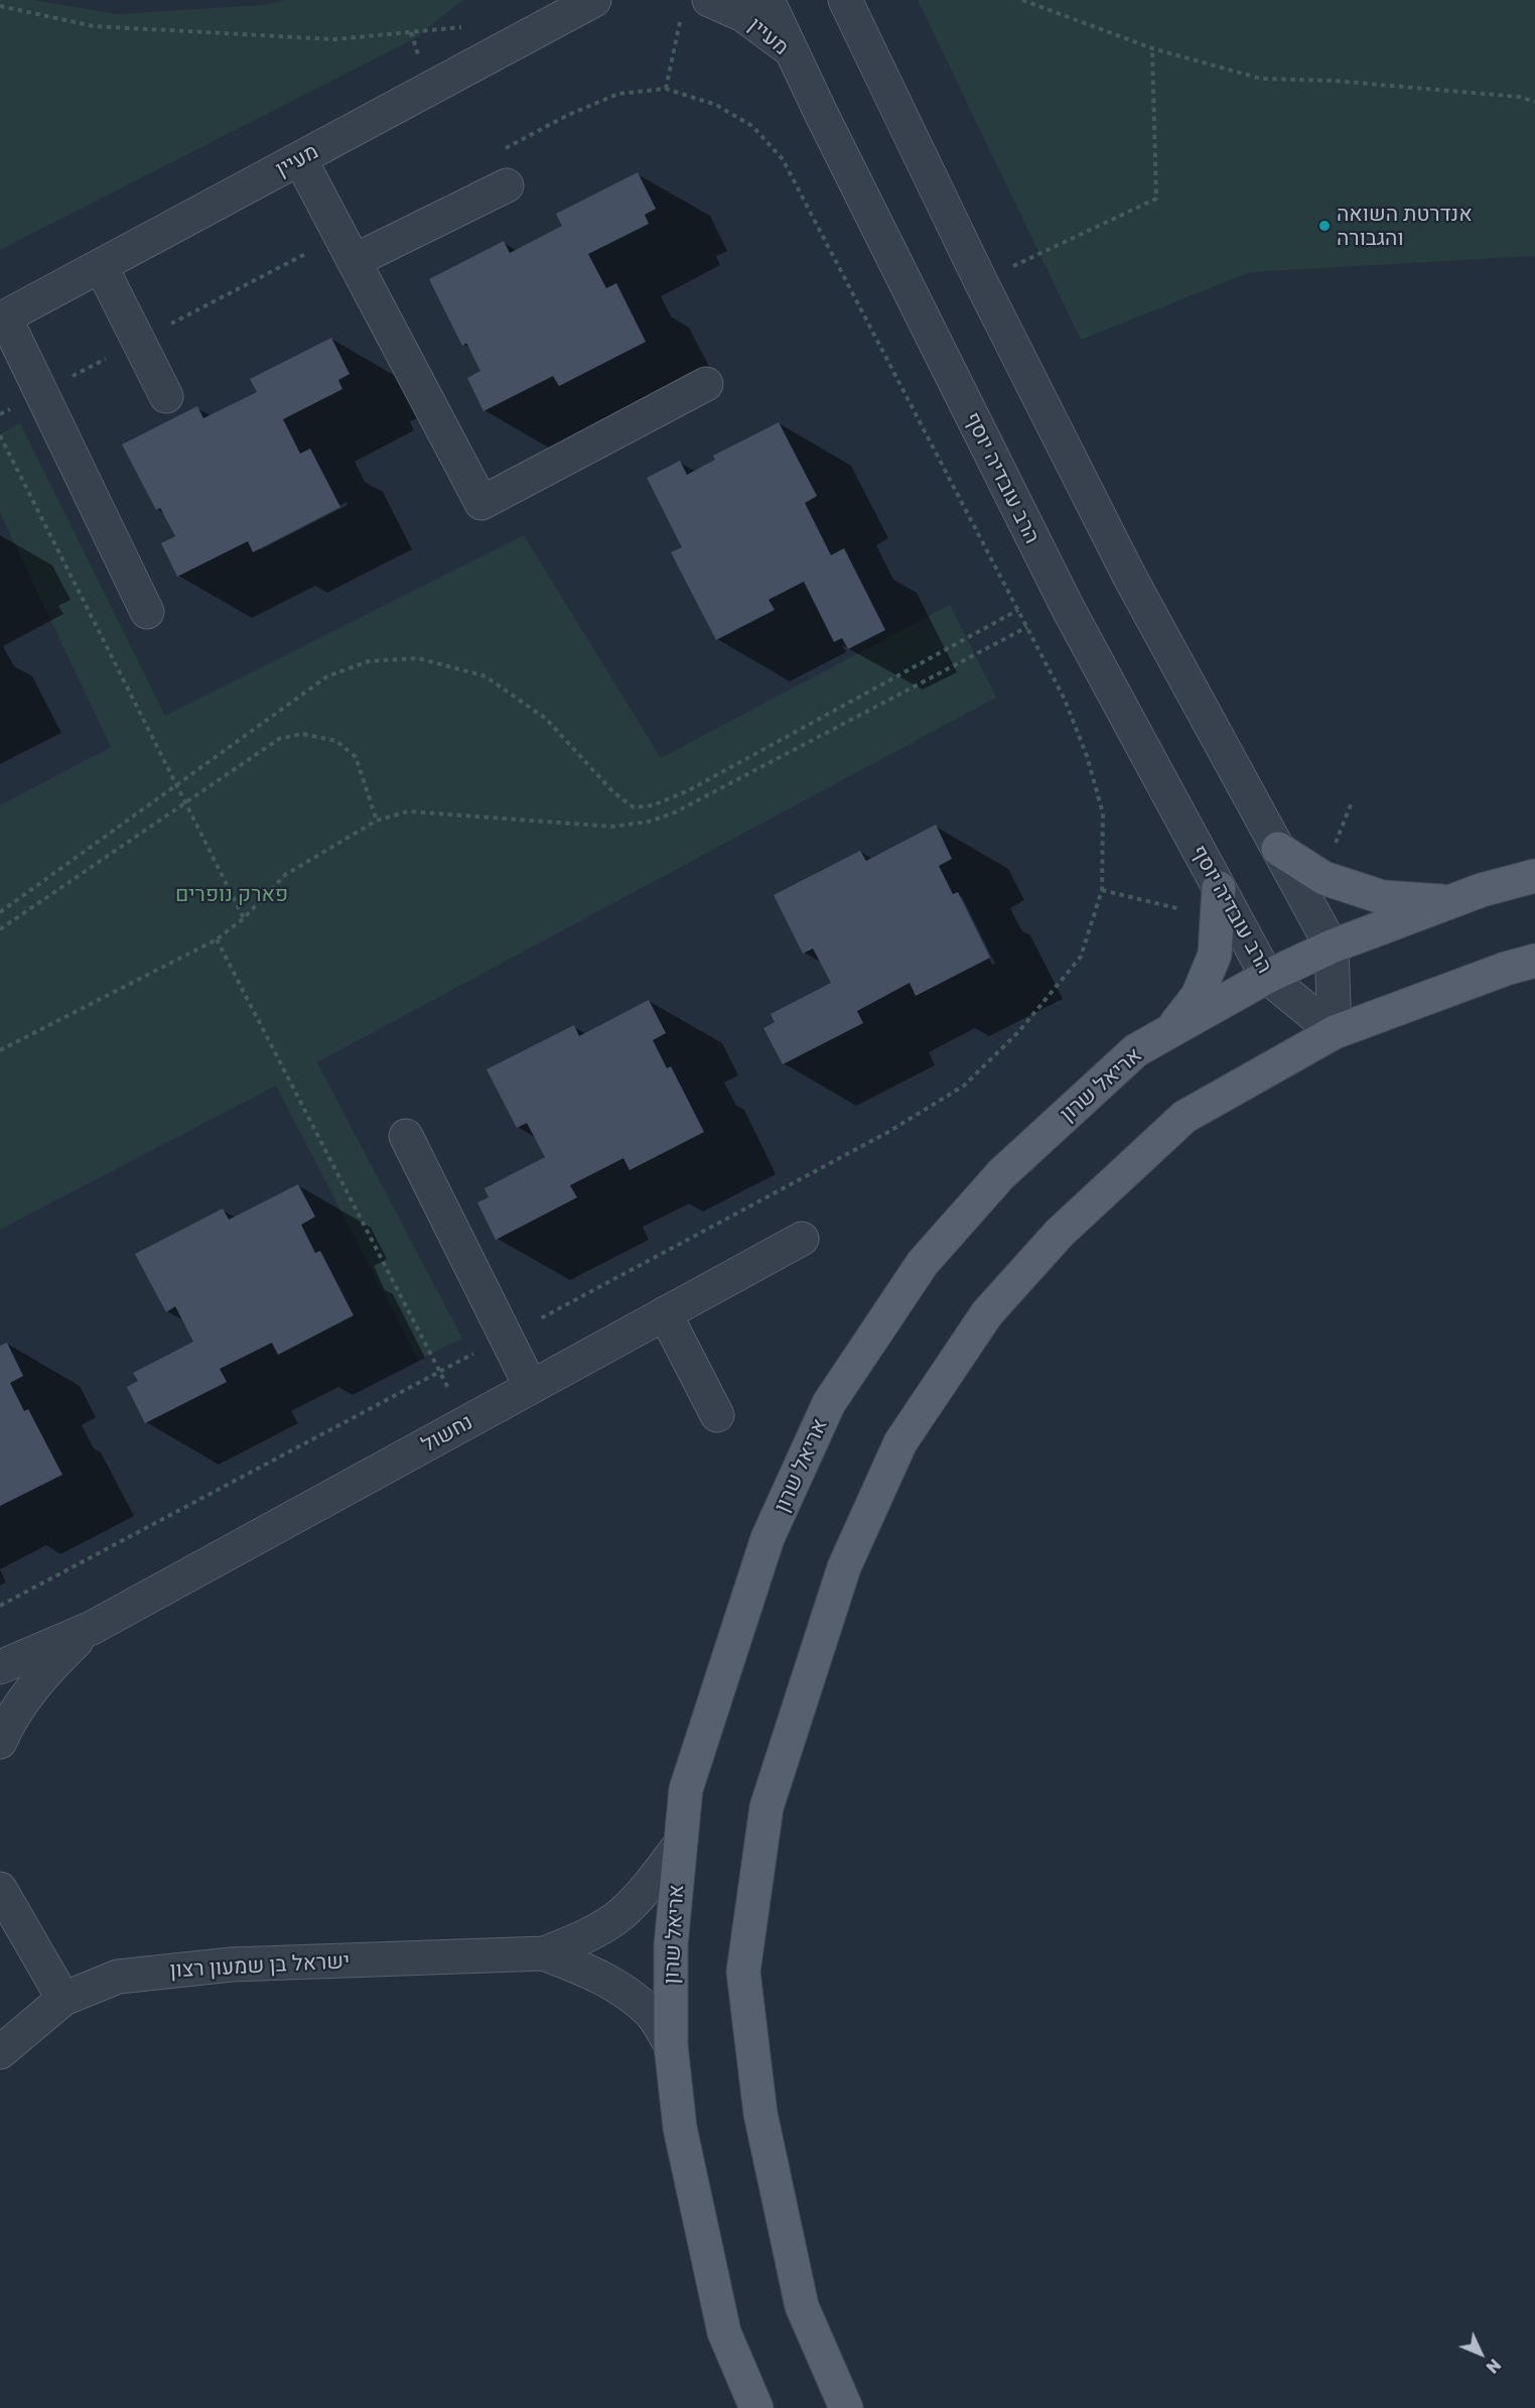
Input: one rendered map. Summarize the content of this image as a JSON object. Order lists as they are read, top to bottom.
{
  "streets": {
    "main road": ["אריאל שרון"],
    "street": [
      "מעיין",
      "הרב עובדיה יוסף",
      "נחשול",
      "ישראל בן שמעון רצון"
    ]
  },
  "crossings": [
    ["מעיין", "הרב עובדיה יוסף"],
    ["הרב עובדיה יוסף", "אריאל שרון"],
    ["אריאל שרון", "ישראל בן שמעון רצון"]
  ],
  "parks": ["פארק נופרים"],
  "places": ["אנדרטת השואה והגבורה"],
  "north": "bottom right"
}
